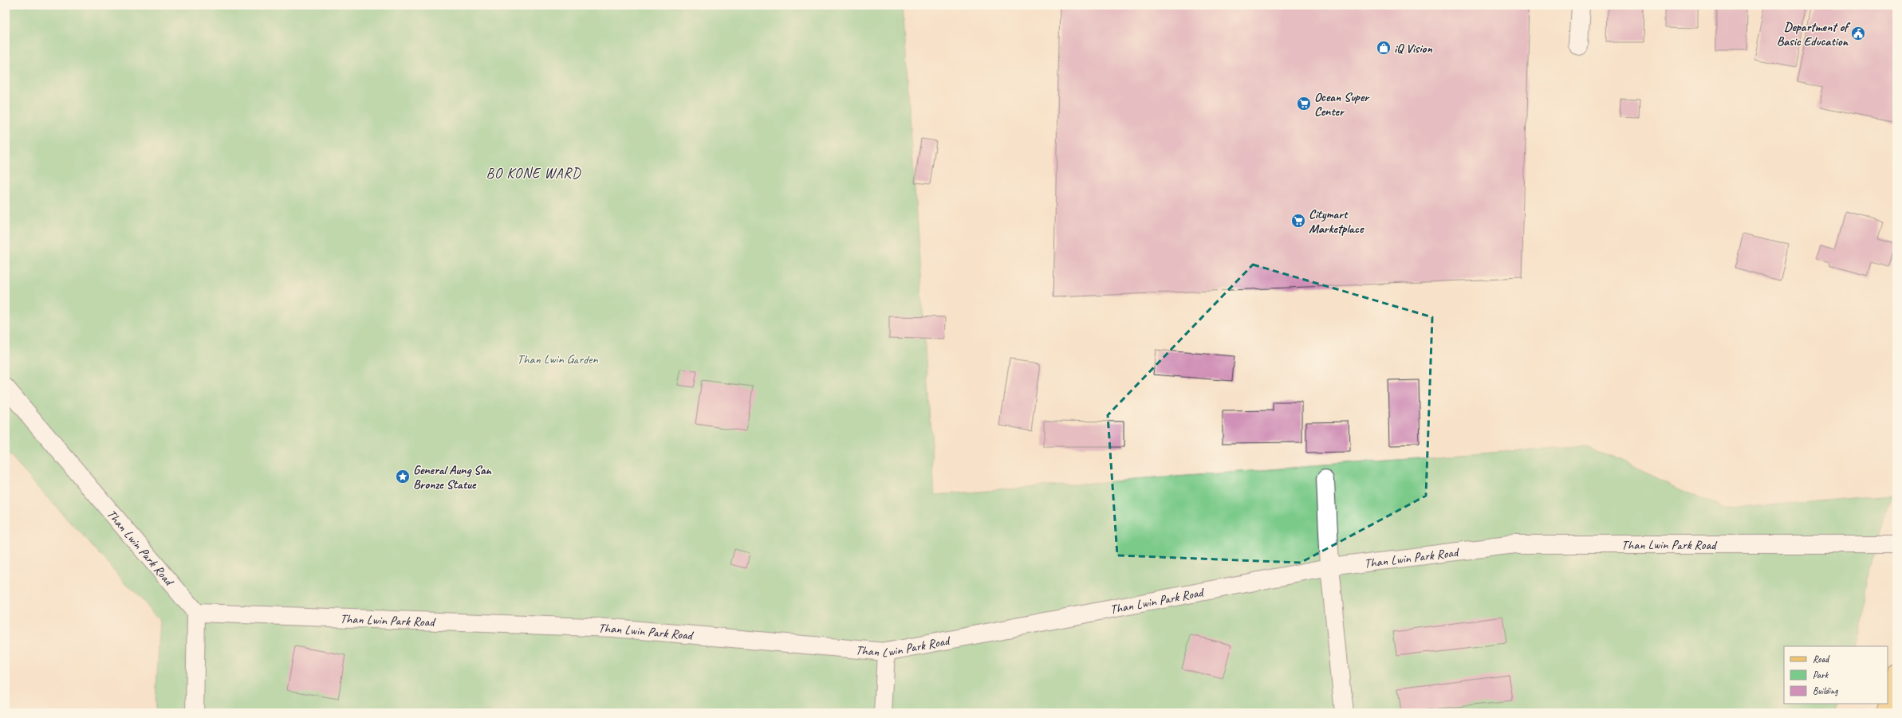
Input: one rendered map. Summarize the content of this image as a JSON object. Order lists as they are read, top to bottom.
{
  "streets": {
    "street": ["Than Lwin Park Road"]
  },
  "districts": ["BO KONE WARD"],
  "parks": ["Than Lwin Garden"],
  "places": {
    "public building": ["Department of Basic Education"],
    "shop": ["iQ Vision"],
    "supermarket": ["Ocean Super Center", "Citymart Marketplace"],
    "place": ["General Aung San Bronze Statue"]
  },
  "legend": ["Road", "Park", "Building"]
}
